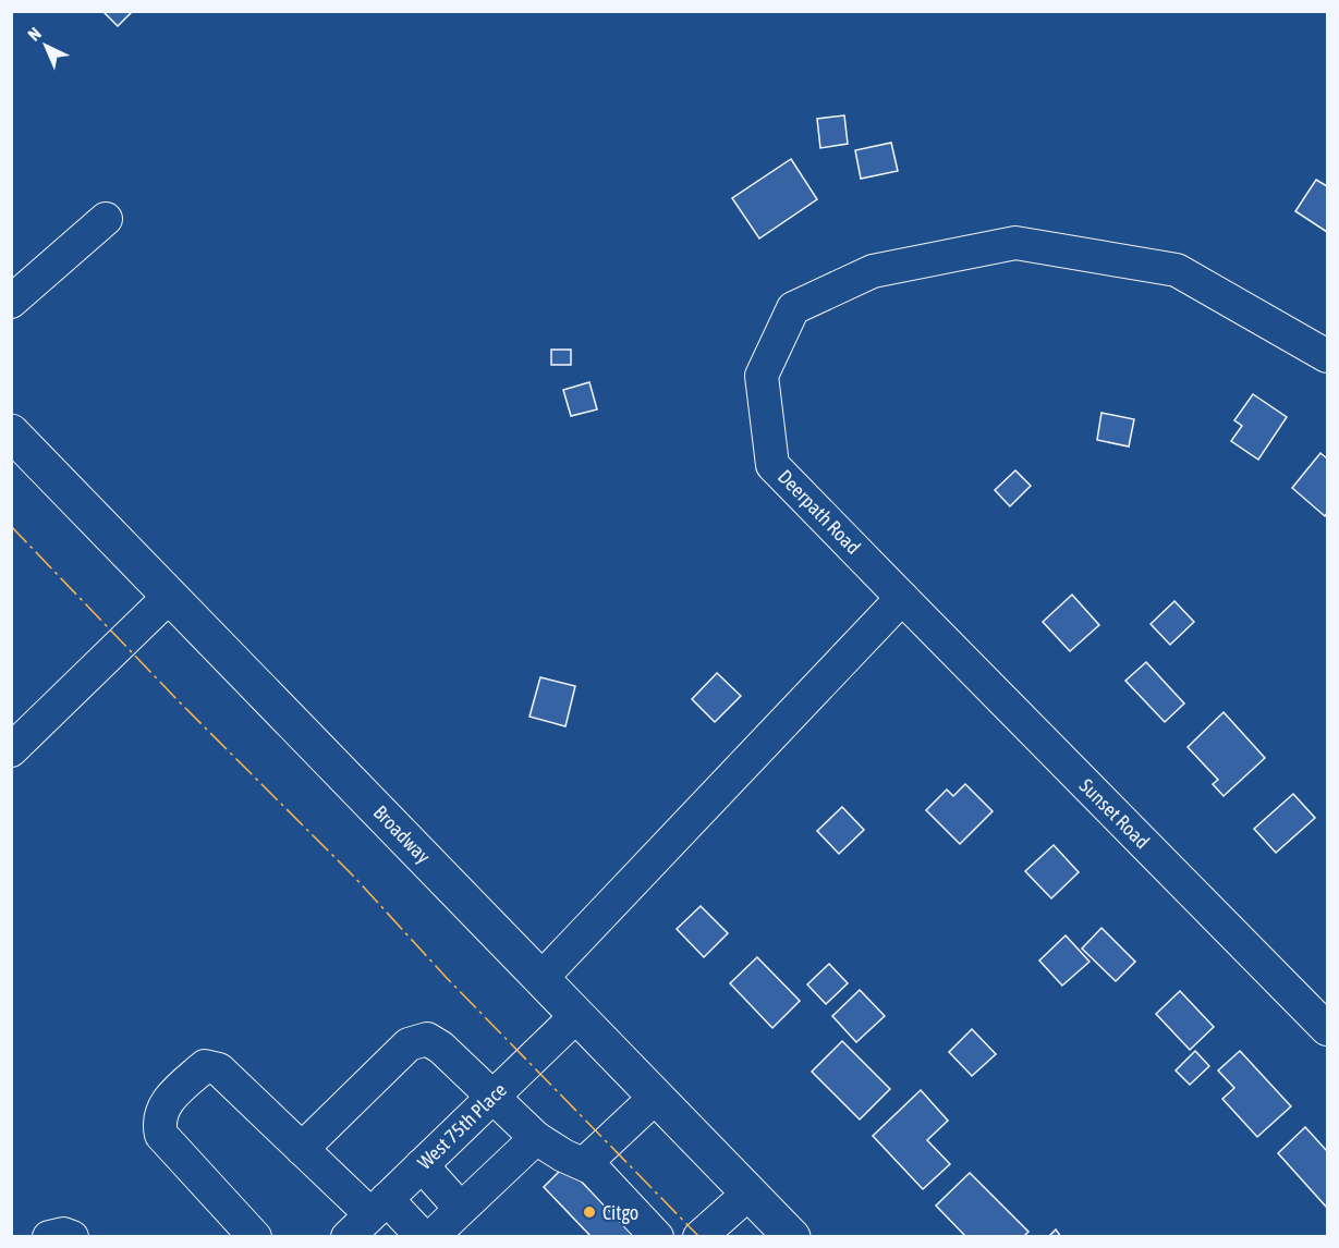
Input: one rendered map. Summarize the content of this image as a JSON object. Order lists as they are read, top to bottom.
{
  "streets": {
    "main road": ["Broadway"],
    "street": ["Deerpath Road", "Sunset Road", "West 75th Place"]
  },
  "crossings": [
    ["Deerpath Road", "Sunset Road"],
    ["Broadway", "West 75th Place"]
  ],
  "places": ["Citgo"],
  "north": "top left"
}
